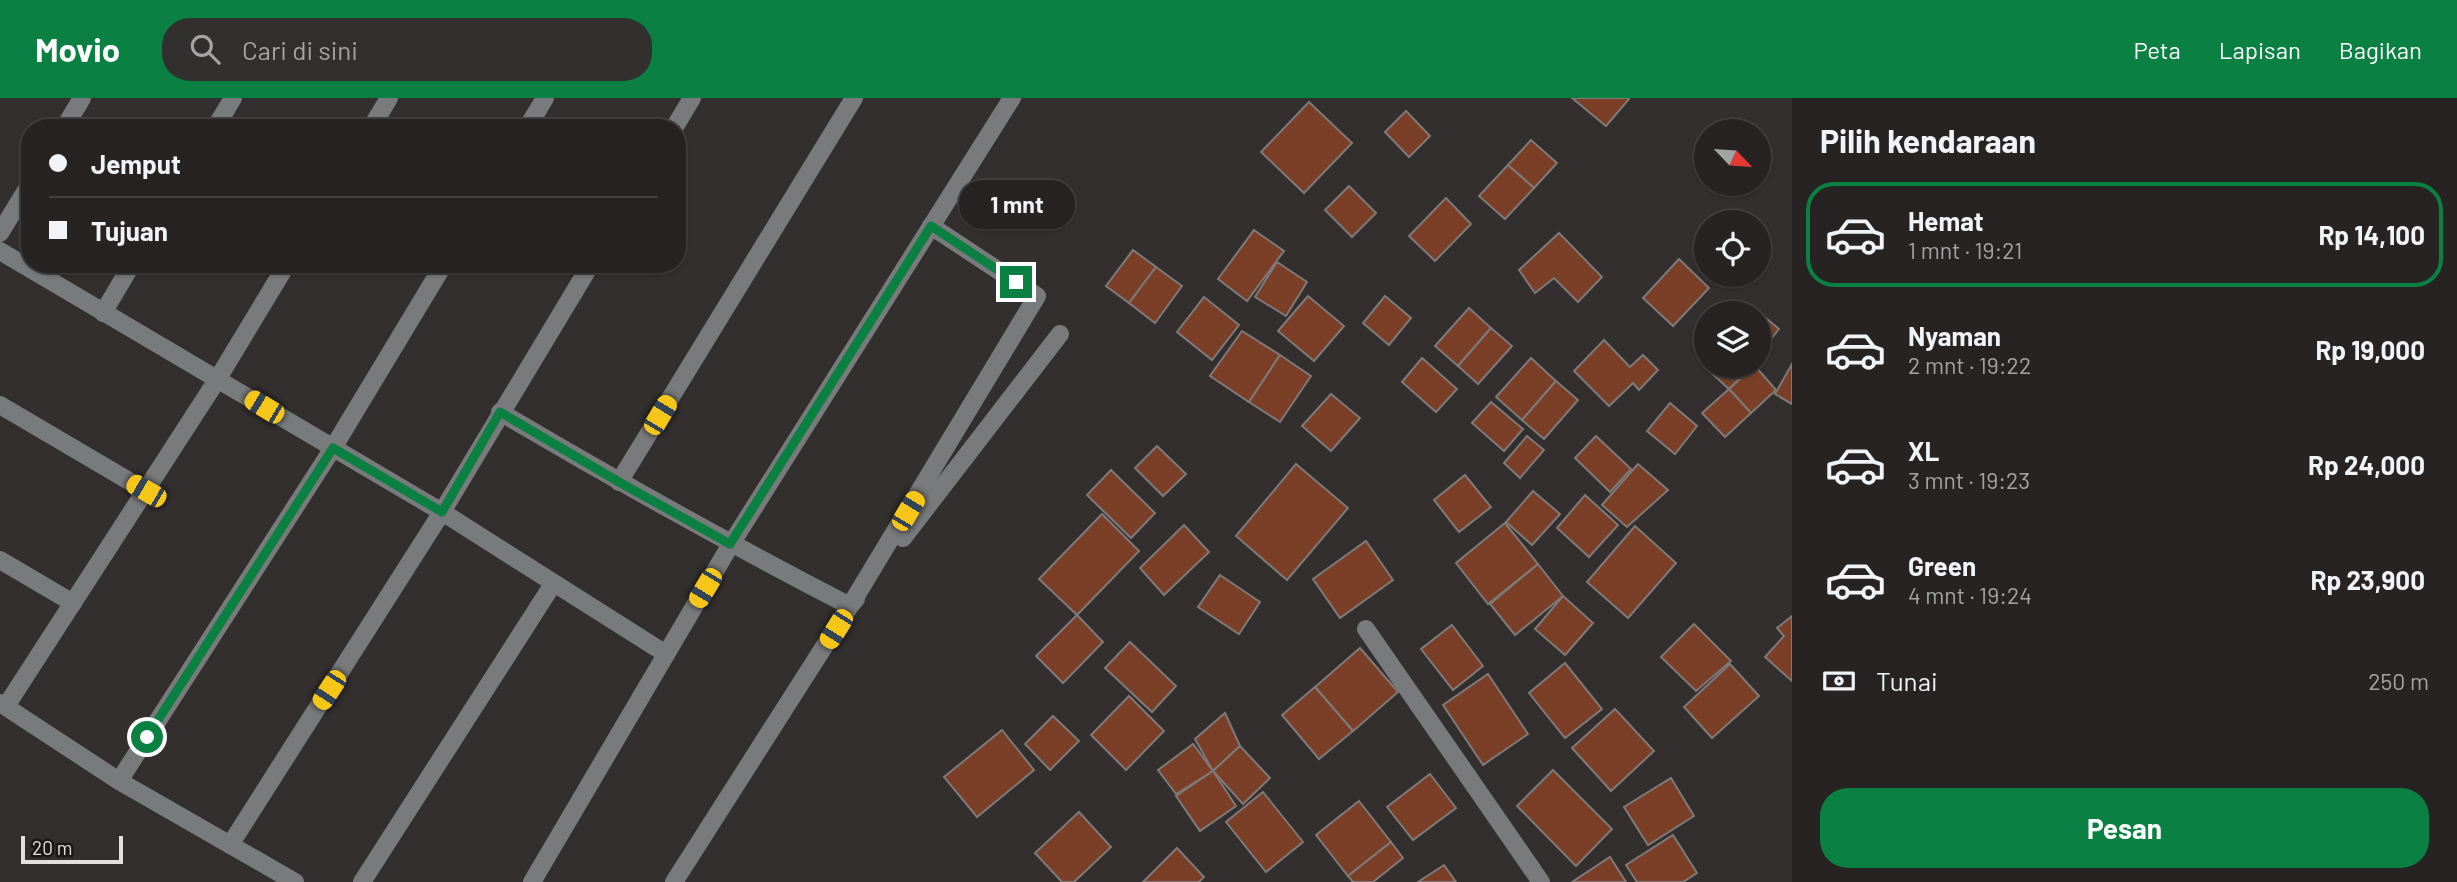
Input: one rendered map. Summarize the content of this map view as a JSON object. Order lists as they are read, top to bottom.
{
  "scale_bar": "20 m",
  "north": "bottom right",
  "page": {
    "header": "Movio",
    "search": "Cari di sini",
    "nav": ["Peta", "Lapisan", "Bagikan"],
    "heading": "Pilih kendaraan",
    "banner": ["Jemput", "Tujuan"],
    "bubble": "1 mnt",
    "list": [
      {
        "name": "Hemat",
        "note": "1 mnt · 19:21",
        "value": "Rp 14,100"
      },
      {
        "name": "Nyaman",
        "note": "2 mnt · 19:22",
        "value": "Rp 19,000"
      },
      {
        "name": "XL",
        "note": "3 mnt · 19:23",
        "value": "Rp 24,000"
      },
      {
        "name": "Green",
        "note": "4 mnt · 19:24",
        "value": "Rp 23,900"
      }
    ],
    "pay": ["Tunai", "250 m"],
    "buttons": "Pesan",
    "scale": "20 m"
  }
}
